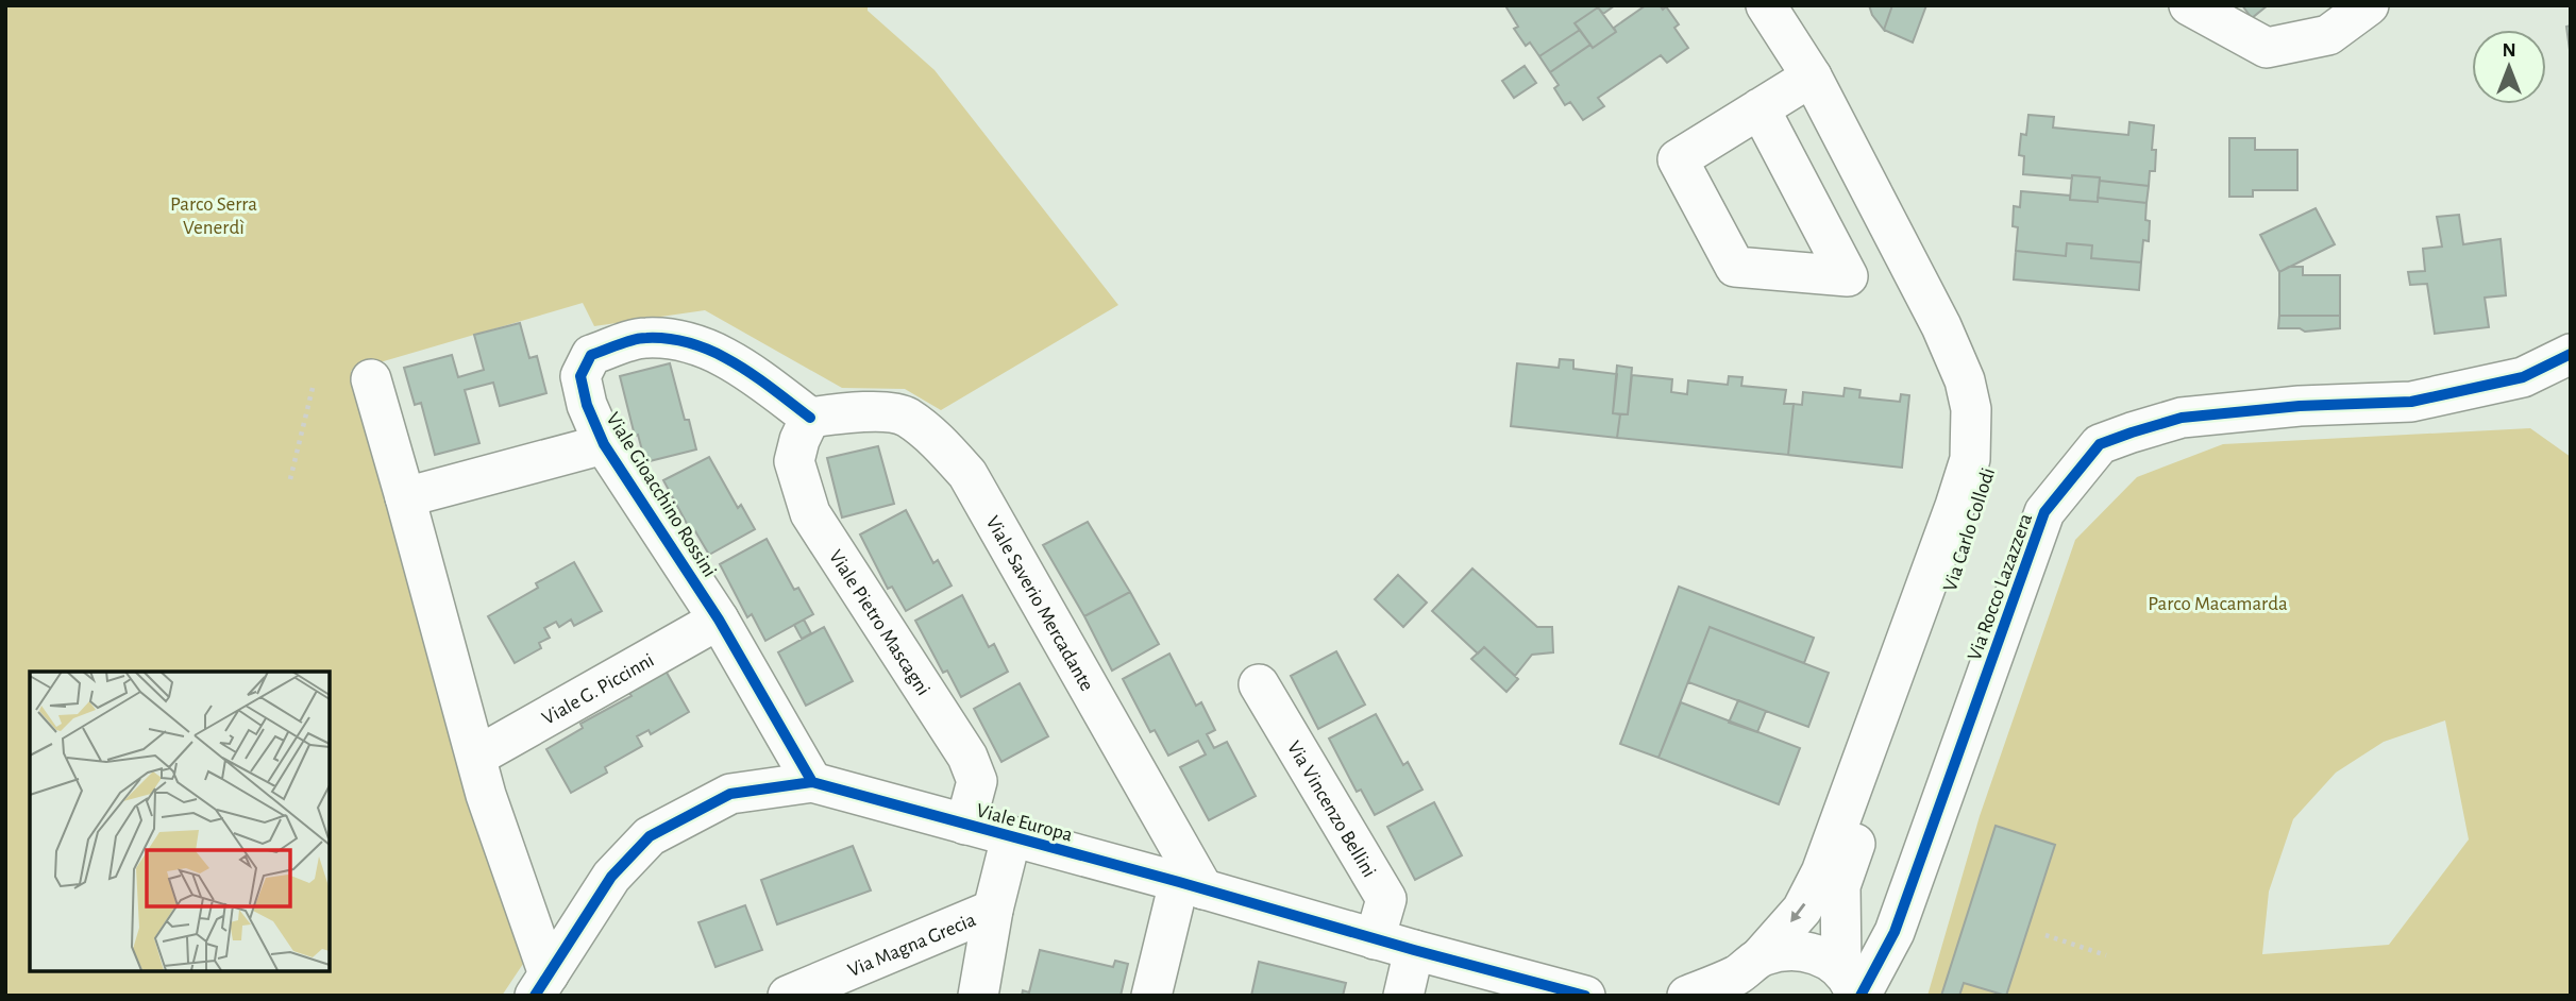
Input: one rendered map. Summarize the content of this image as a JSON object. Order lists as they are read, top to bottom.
{
  "streets": {
    "street": [
      "Viale Gioacchino Rossini",
      "Via Carlo Collodi",
      "Via Rocco Lazazzera",
      "Viale Saverio Mercadante",
      "Viale Pietro Mascagni",
      "Viale G. Piccinni",
      "Via Vincenzo Bellini",
      "Viale Europa",
      "Via Magna Grecia"
    ]
  },
  "crossings": [
    ["Viale Gioacchino Rossini", "Viale Saverio Mercadante"],
    ["Viale Gioacchino Rossini", "Viale Pietro Mascagni"],
    ["Viale Gioacchino Rossini", "Viale G. Piccinni"],
    ["Viale Gioacchino Rossini", "Viale Europa"],
    ["Via Carlo Collodi", "Via Rocco Lazazzera"],
    ["Viale Saverio Mercadante", "Viale Pietro Mascagni"],
    ["Viale Saverio Mercadante", "Viale Europa"],
    ["Viale Pietro Mascagni", "Viale Europa"],
    ["Via Vincenzo Bellini", "Viale Europa"]
  ],
  "parks": ["Parco Serra Venerdì", "Parco Macamarda"],
  "north": "top"
}
